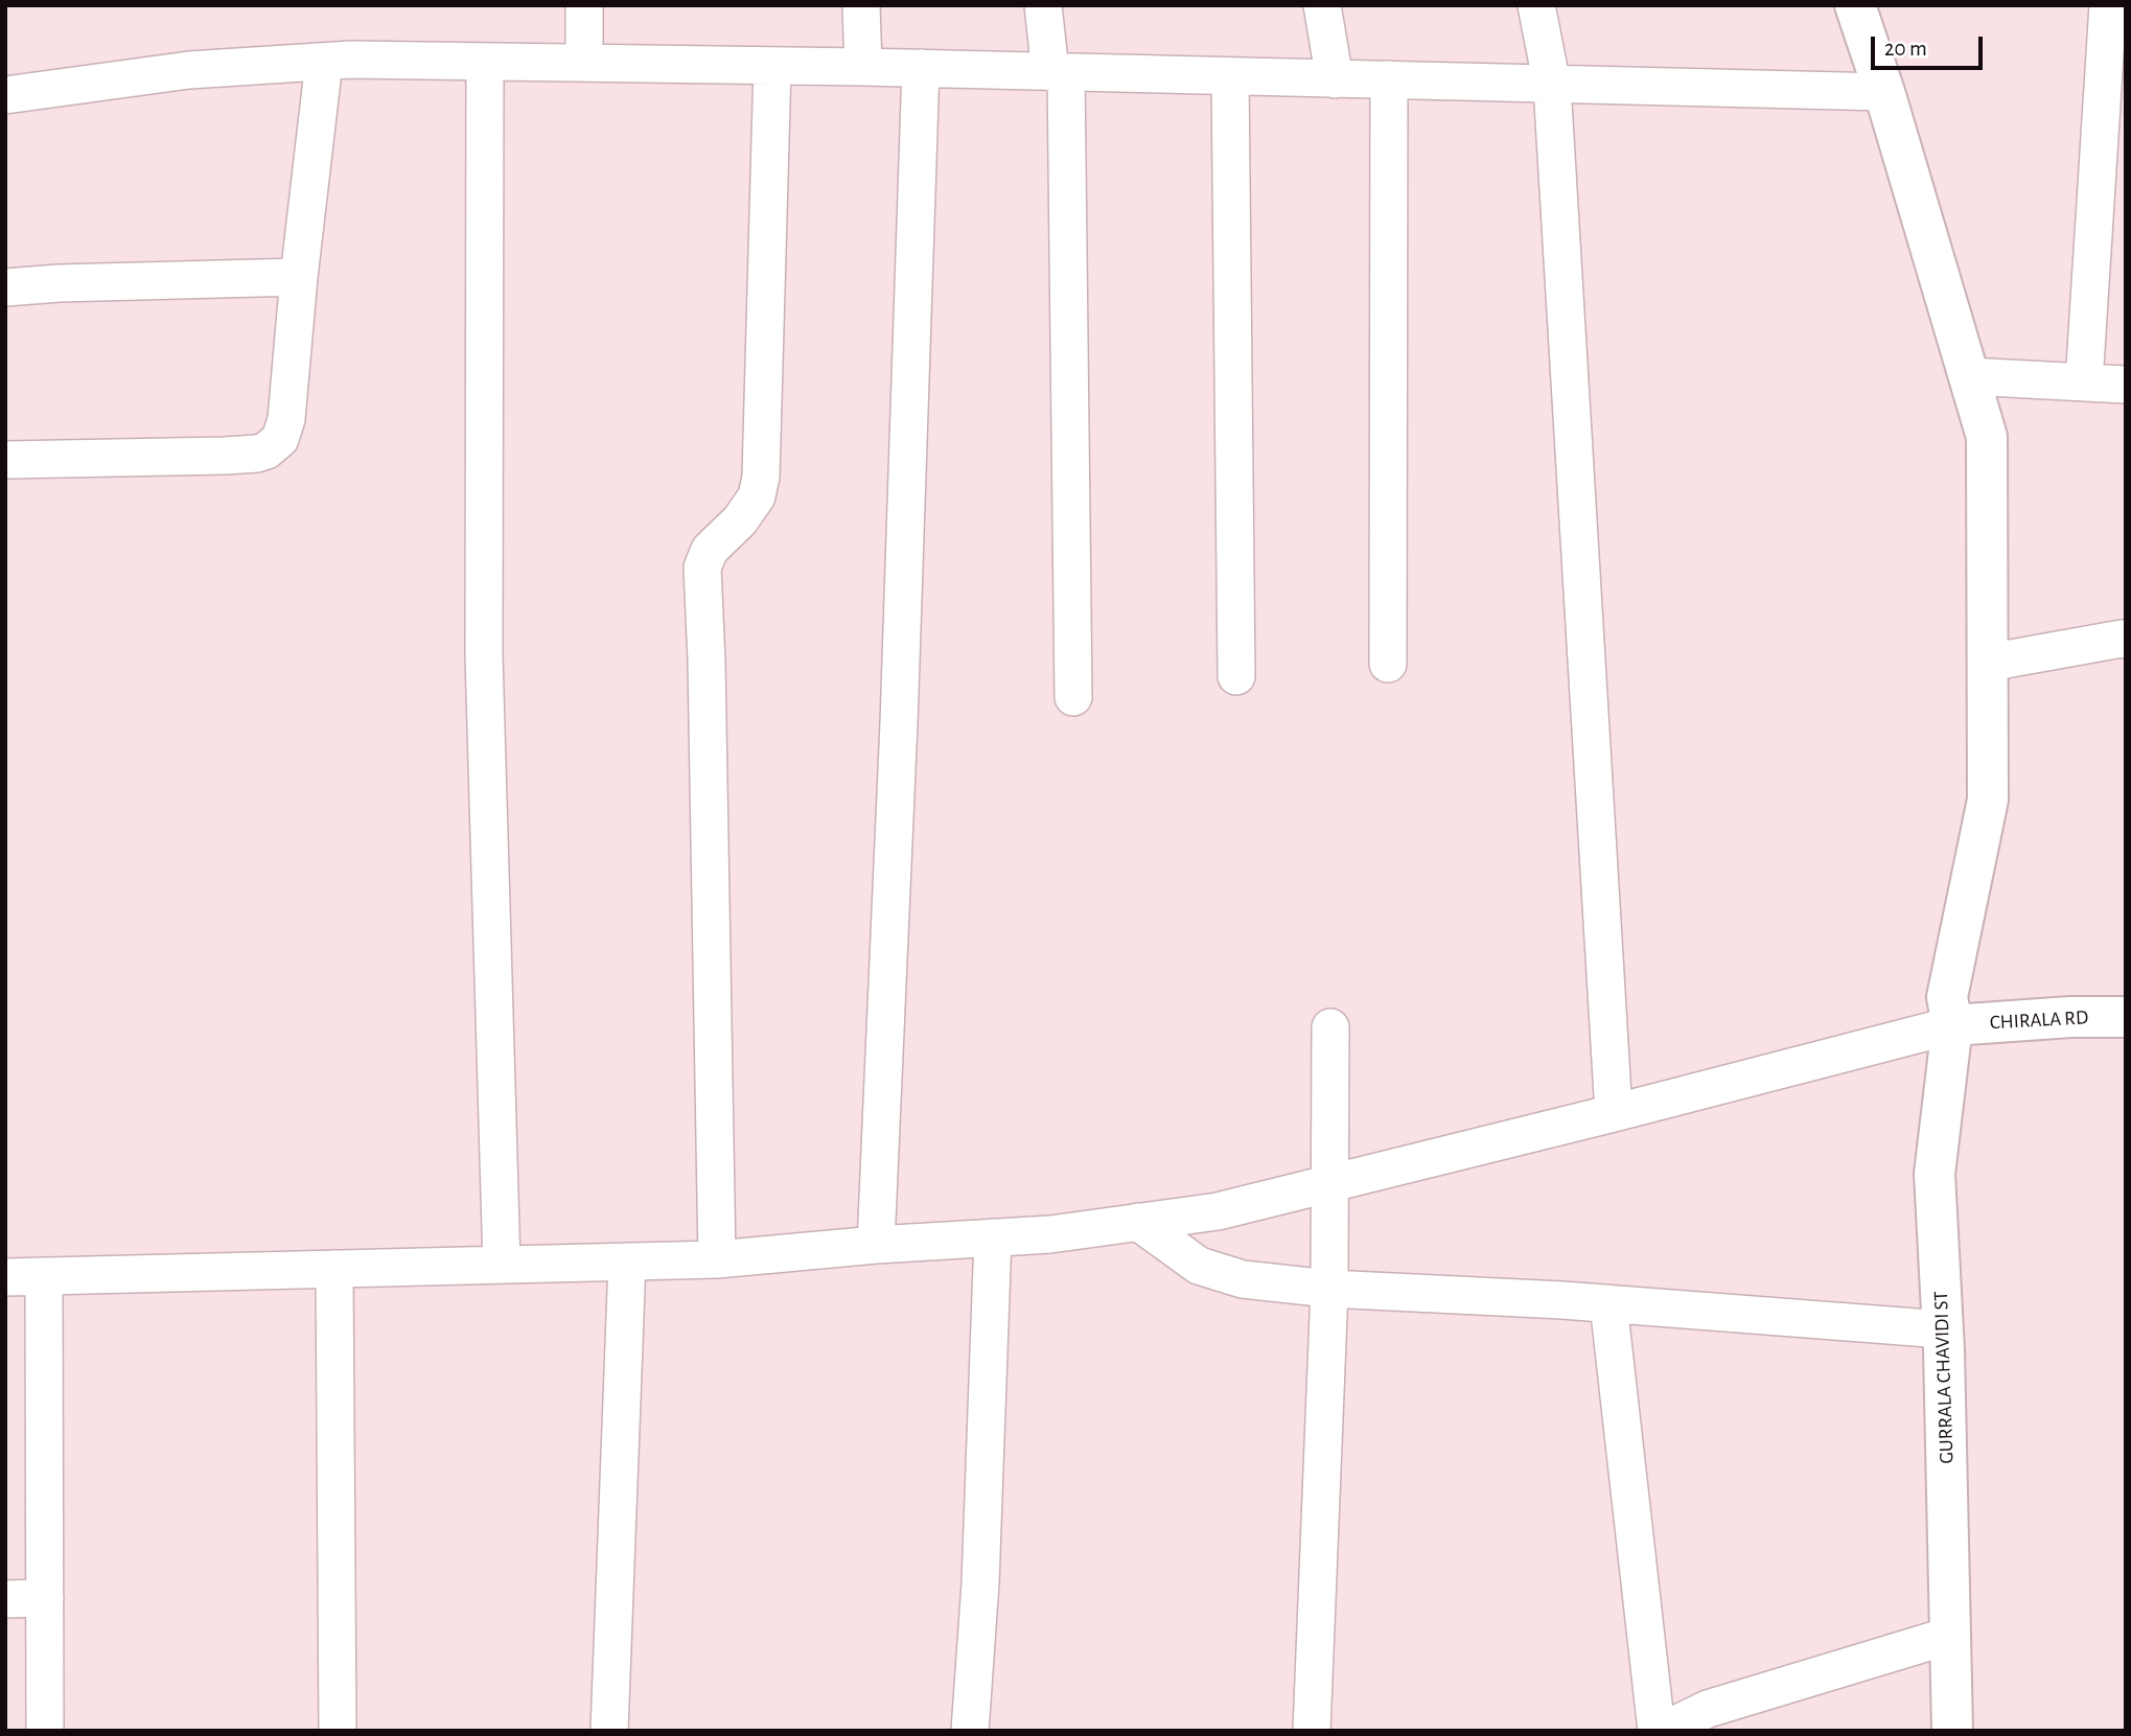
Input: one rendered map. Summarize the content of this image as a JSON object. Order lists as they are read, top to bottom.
{
  "streets": {
    "main road": ["CHIRALA RD", "GURRALA CHAVIDI ST"]
  },
  "crossings": [
    ["CHIRALA RD", "GURRALA CHAVIDI ST"]
  ],
  "scale_bar": "20 m"
}
